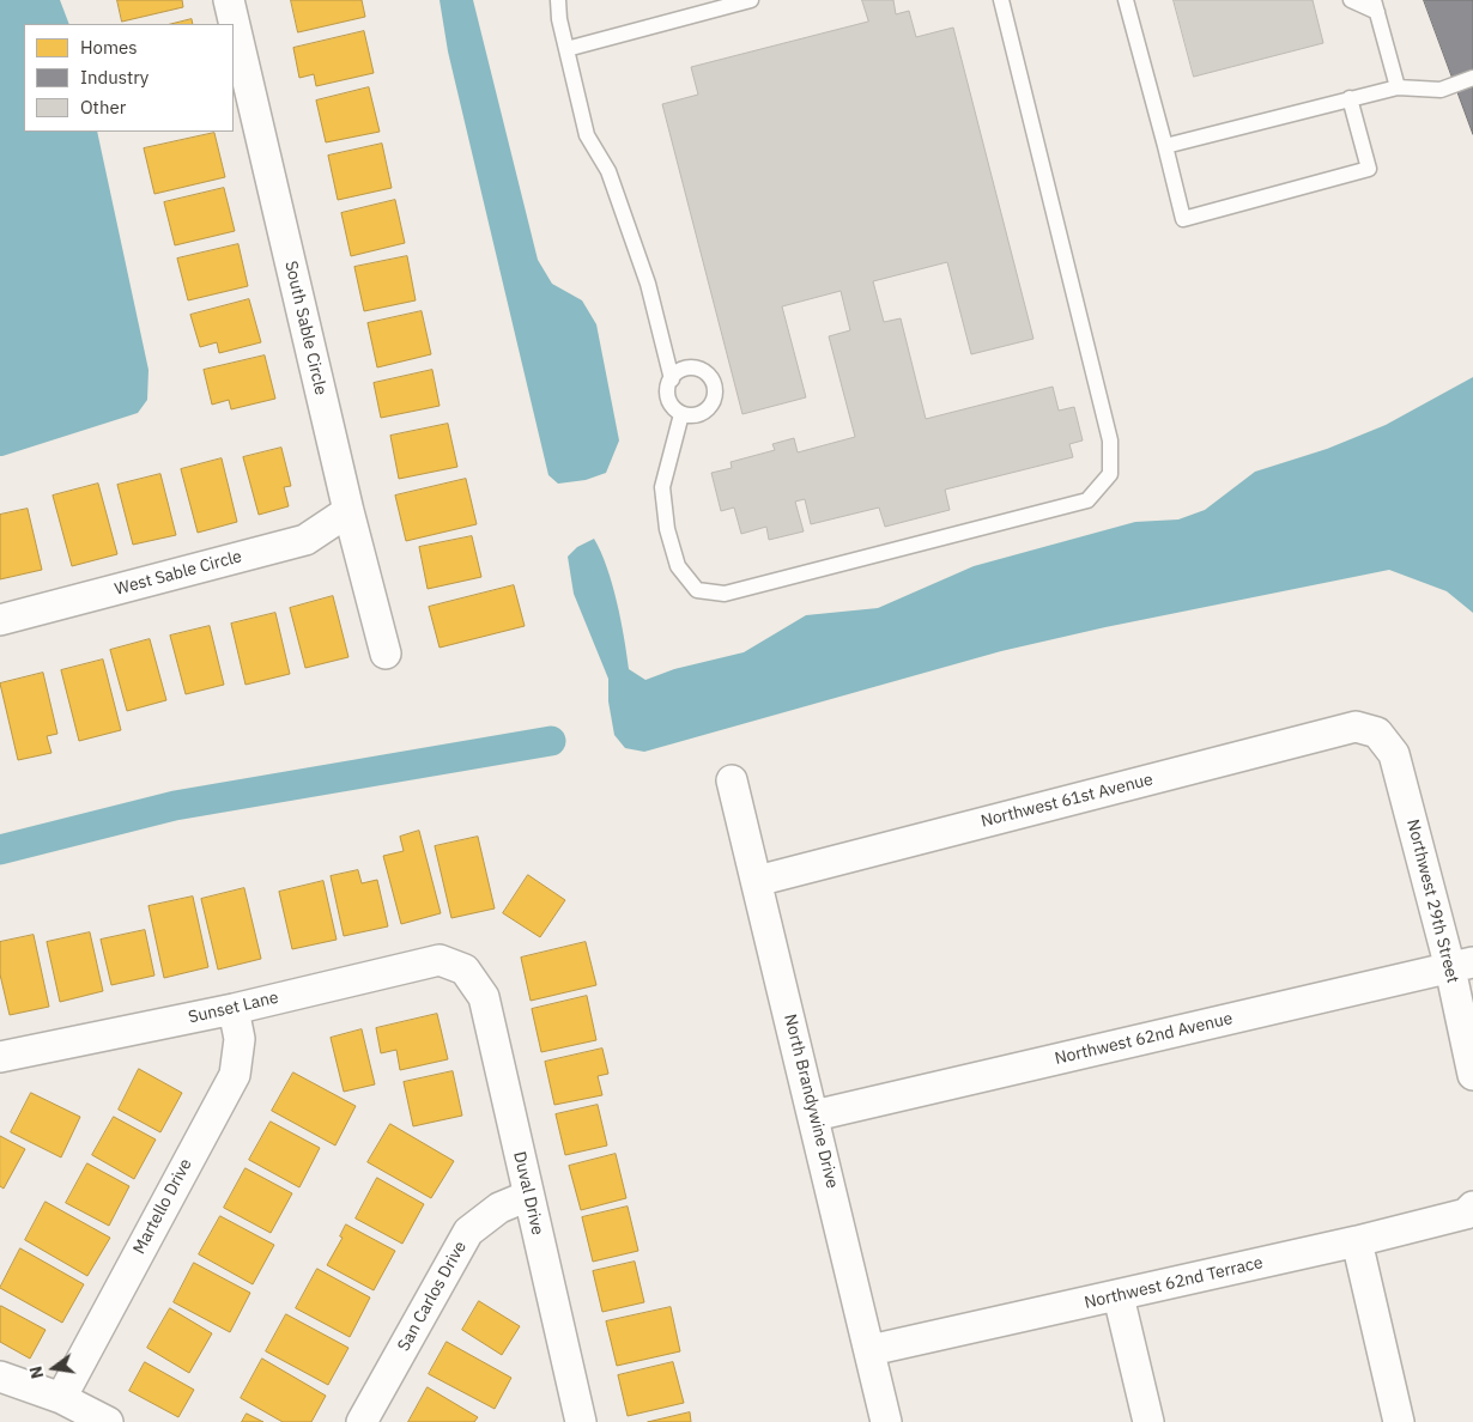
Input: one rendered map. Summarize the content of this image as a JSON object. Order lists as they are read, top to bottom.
{
  "streets": {
    "street": [
      "South Sable Circle",
      "West Sable Circle",
      "Northwest 61st Avenue",
      "Northwest 29th Street",
      "Sunset Lane",
      "Northwest 62nd Avenue",
      "North Brandywine Drive",
      "Duval Drive",
      "Martello Drive",
      "Northwest 62nd Terrace",
      "San Carlos Drive"
    ]
  },
  "crossings": [
    ["South Sable Circle", "West Sable Circle"],
    ["Northwest 61st Avenue", "Northwest 29th Street"],
    ["Northwest 61st Avenue", "North Brandywine Drive"],
    ["Northwest 29th Street", "Northwest 62nd Avenue"],
    ["Sunset Lane", "Duval Drive"],
    ["Sunset Lane", "Martello Drive"],
    ["Northwest 62nd Avenue", "North Brandywine Drive"],
    ["North Brandywine Drive", "Northwest 62nd Terrace"],
    ["Duval Drive", "San Carlos Drive"]
  ],
  "legend": ["Homes", "Industry", "Other"],
  "north": "left"
}
